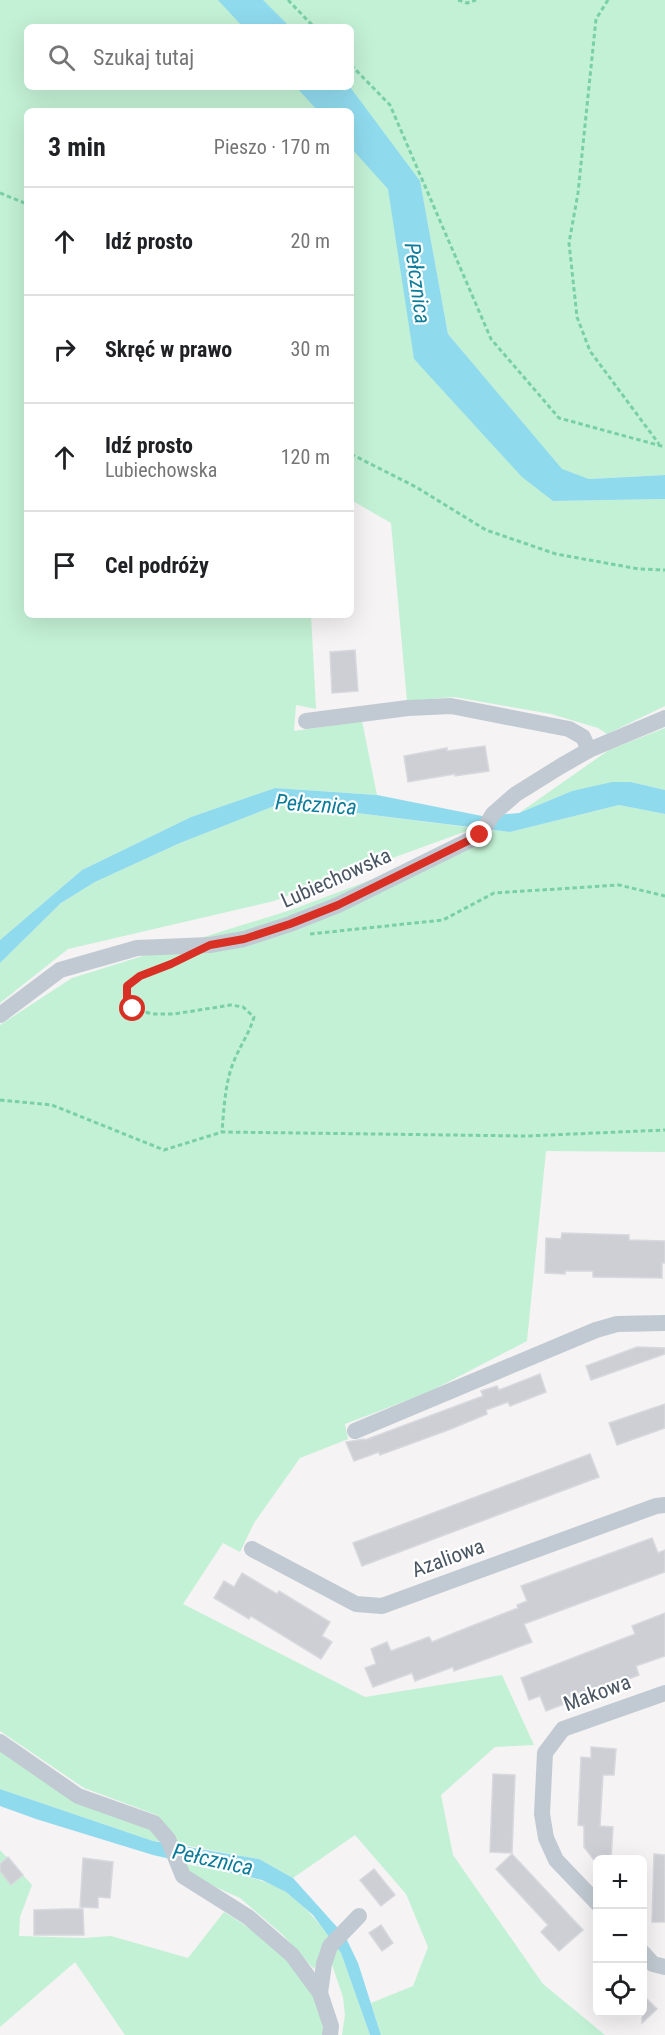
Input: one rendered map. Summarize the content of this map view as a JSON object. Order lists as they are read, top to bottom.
{
  "streets": {
    "street": ["Lubiechowska", "Azaliowa", "Makowa"]
  },
  "water": ["Pełcznica"],
  "page": {
    "search": "Szukaj tutaj",
    "heading": ["3 min", "Pieszo · 170 m"],
    "list": [
      ["Idź prosto", "20 m"],
      ["Skręć w prawo", "30 m"],
      ["Idź prosto", "Lubiechowska", "120 m"],
      "Cel podróży"
    ],
    "map_buttons": ["+", "−"]
  }
}
